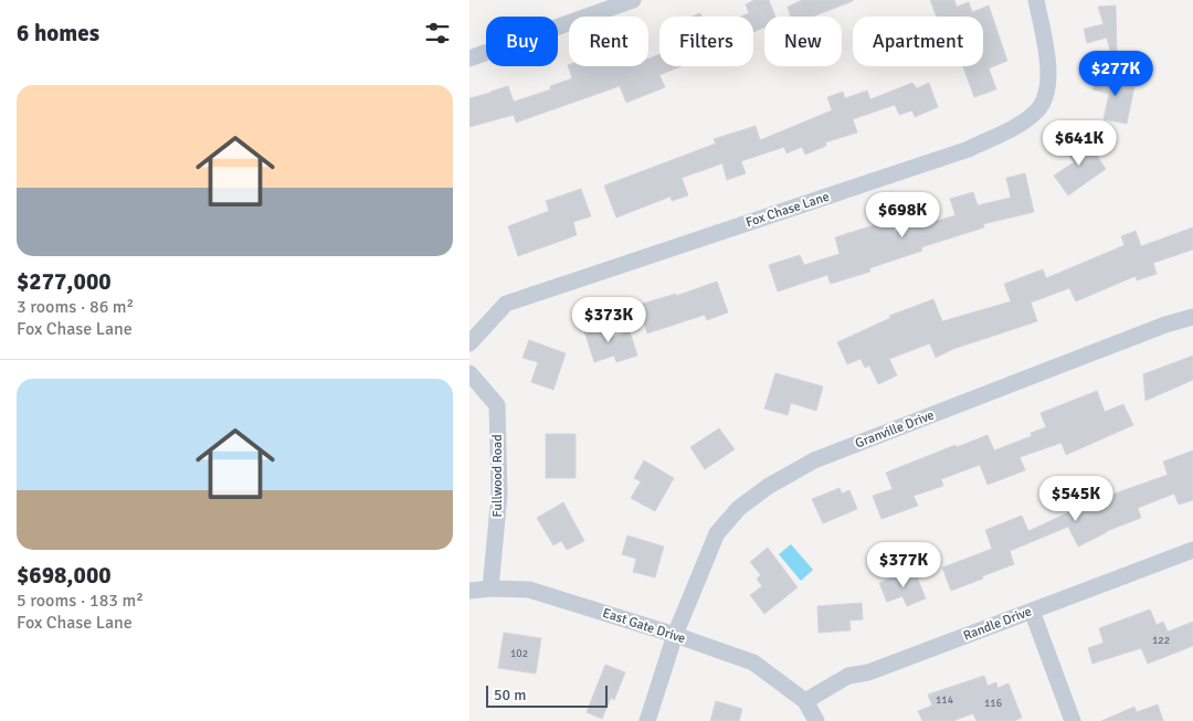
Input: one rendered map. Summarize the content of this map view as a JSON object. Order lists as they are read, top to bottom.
{
  "streets": {
    "street": [
      "Fox Chase Lane",
      "Granville Drive",
      "Fullwood Road",
      "Randle Drive",
      "East Gate Drive"
    ]
  },
  "crossings": [
    ["Granville Drive", "East Gate Drive"],
    ["Fullwood Road", "East Gate Drive"],
    ["Randle Drive", "East Gate Drive"]
  ],
  "house_numbers": [
    "122",
    "102",
    "114",
    "116"
  ],
  "scale_bar": "50 m",
  "page": {
    "heading": "6 homes",
    "chip": [
      "Buy",
      "Rent",
      "Filters",
      "New",
      "Apartment"
    ],
    "price": [
      "$277K",
      "$641K",
      "$698K",
      "$373K",
      "$545K",
      "$377K"
    ],
    "list": [
      {
        "name": "$277,000",
        "note": "3 rooms · 86 m² · Fox Chase Lane"
      },
      {
        "name": "$698,000",
        "note": "5 rooms · 183 m² · Fox Chase Lane"
      }
    ],
    "scale": "50 m"
  }
}
